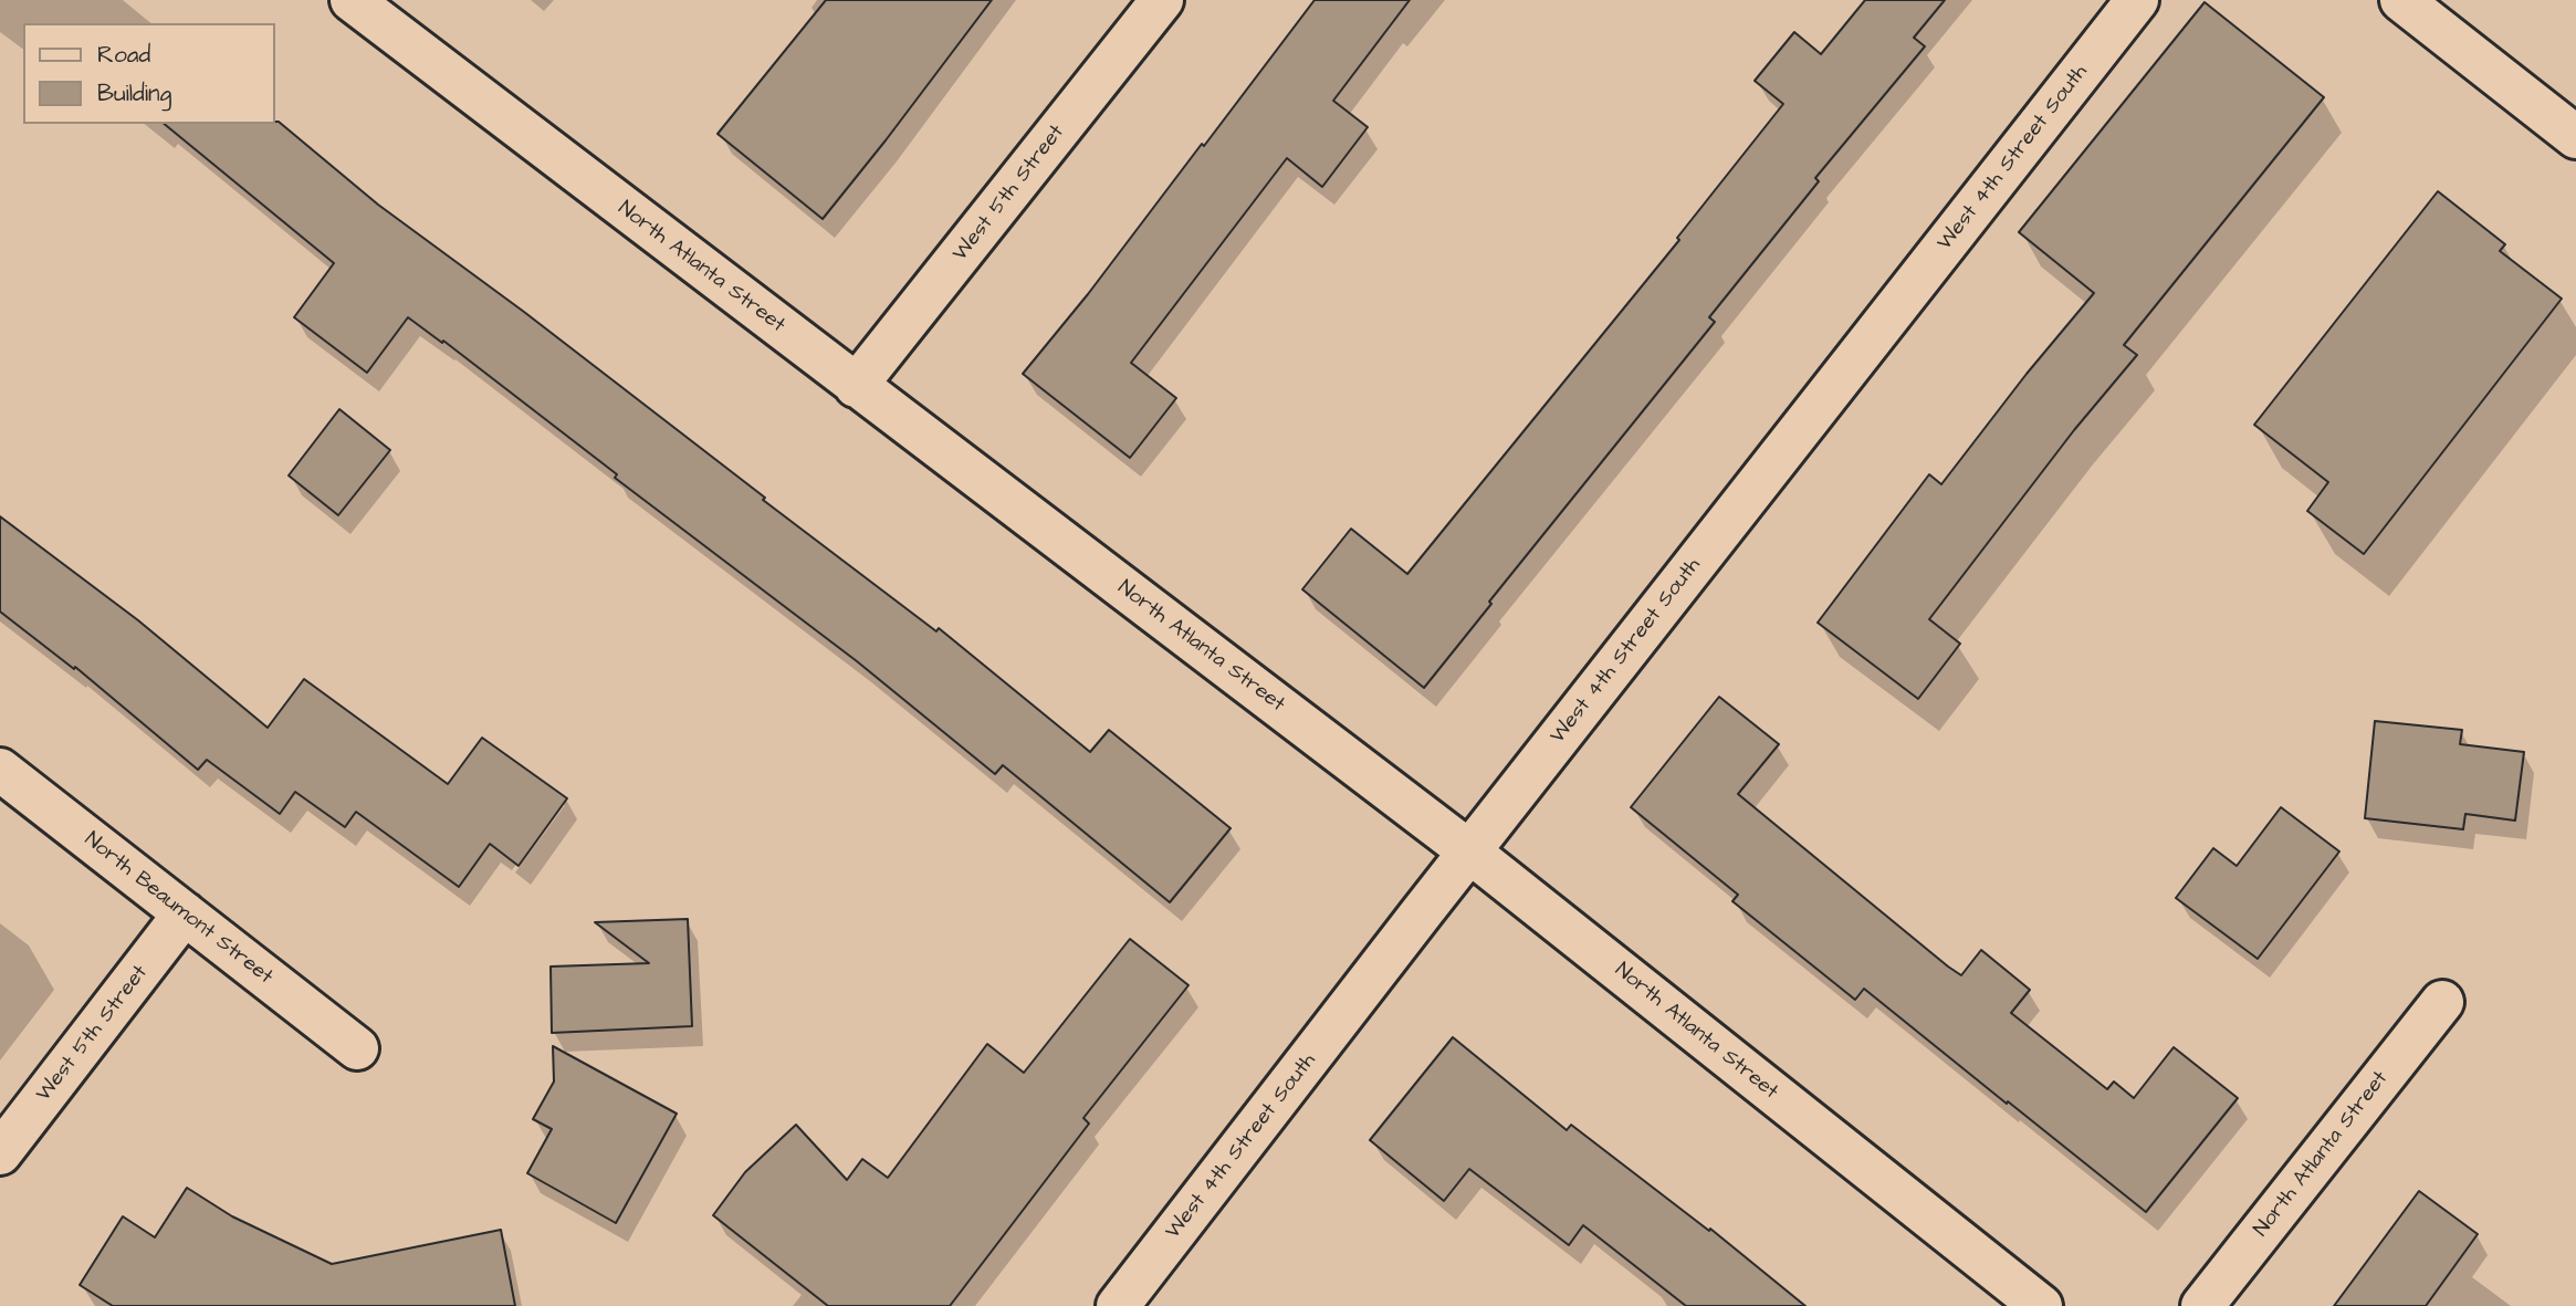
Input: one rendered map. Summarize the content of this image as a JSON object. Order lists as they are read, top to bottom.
{
  "streets": {
    "street": [
      "West 4th Street South",
      "West 5th Street",
      "North Atlanta Street",
      "North Beaumont Street"
    ]
  },
  "crossings": [
    ["West 4th Street South", "North Atlanta Street"],
    ["West 5th Street", "North Atlanta Street"],
    ["West 5th Street", "North Beaumont Street"]
  ],
  "legend": ["Road", "Building"]
}
